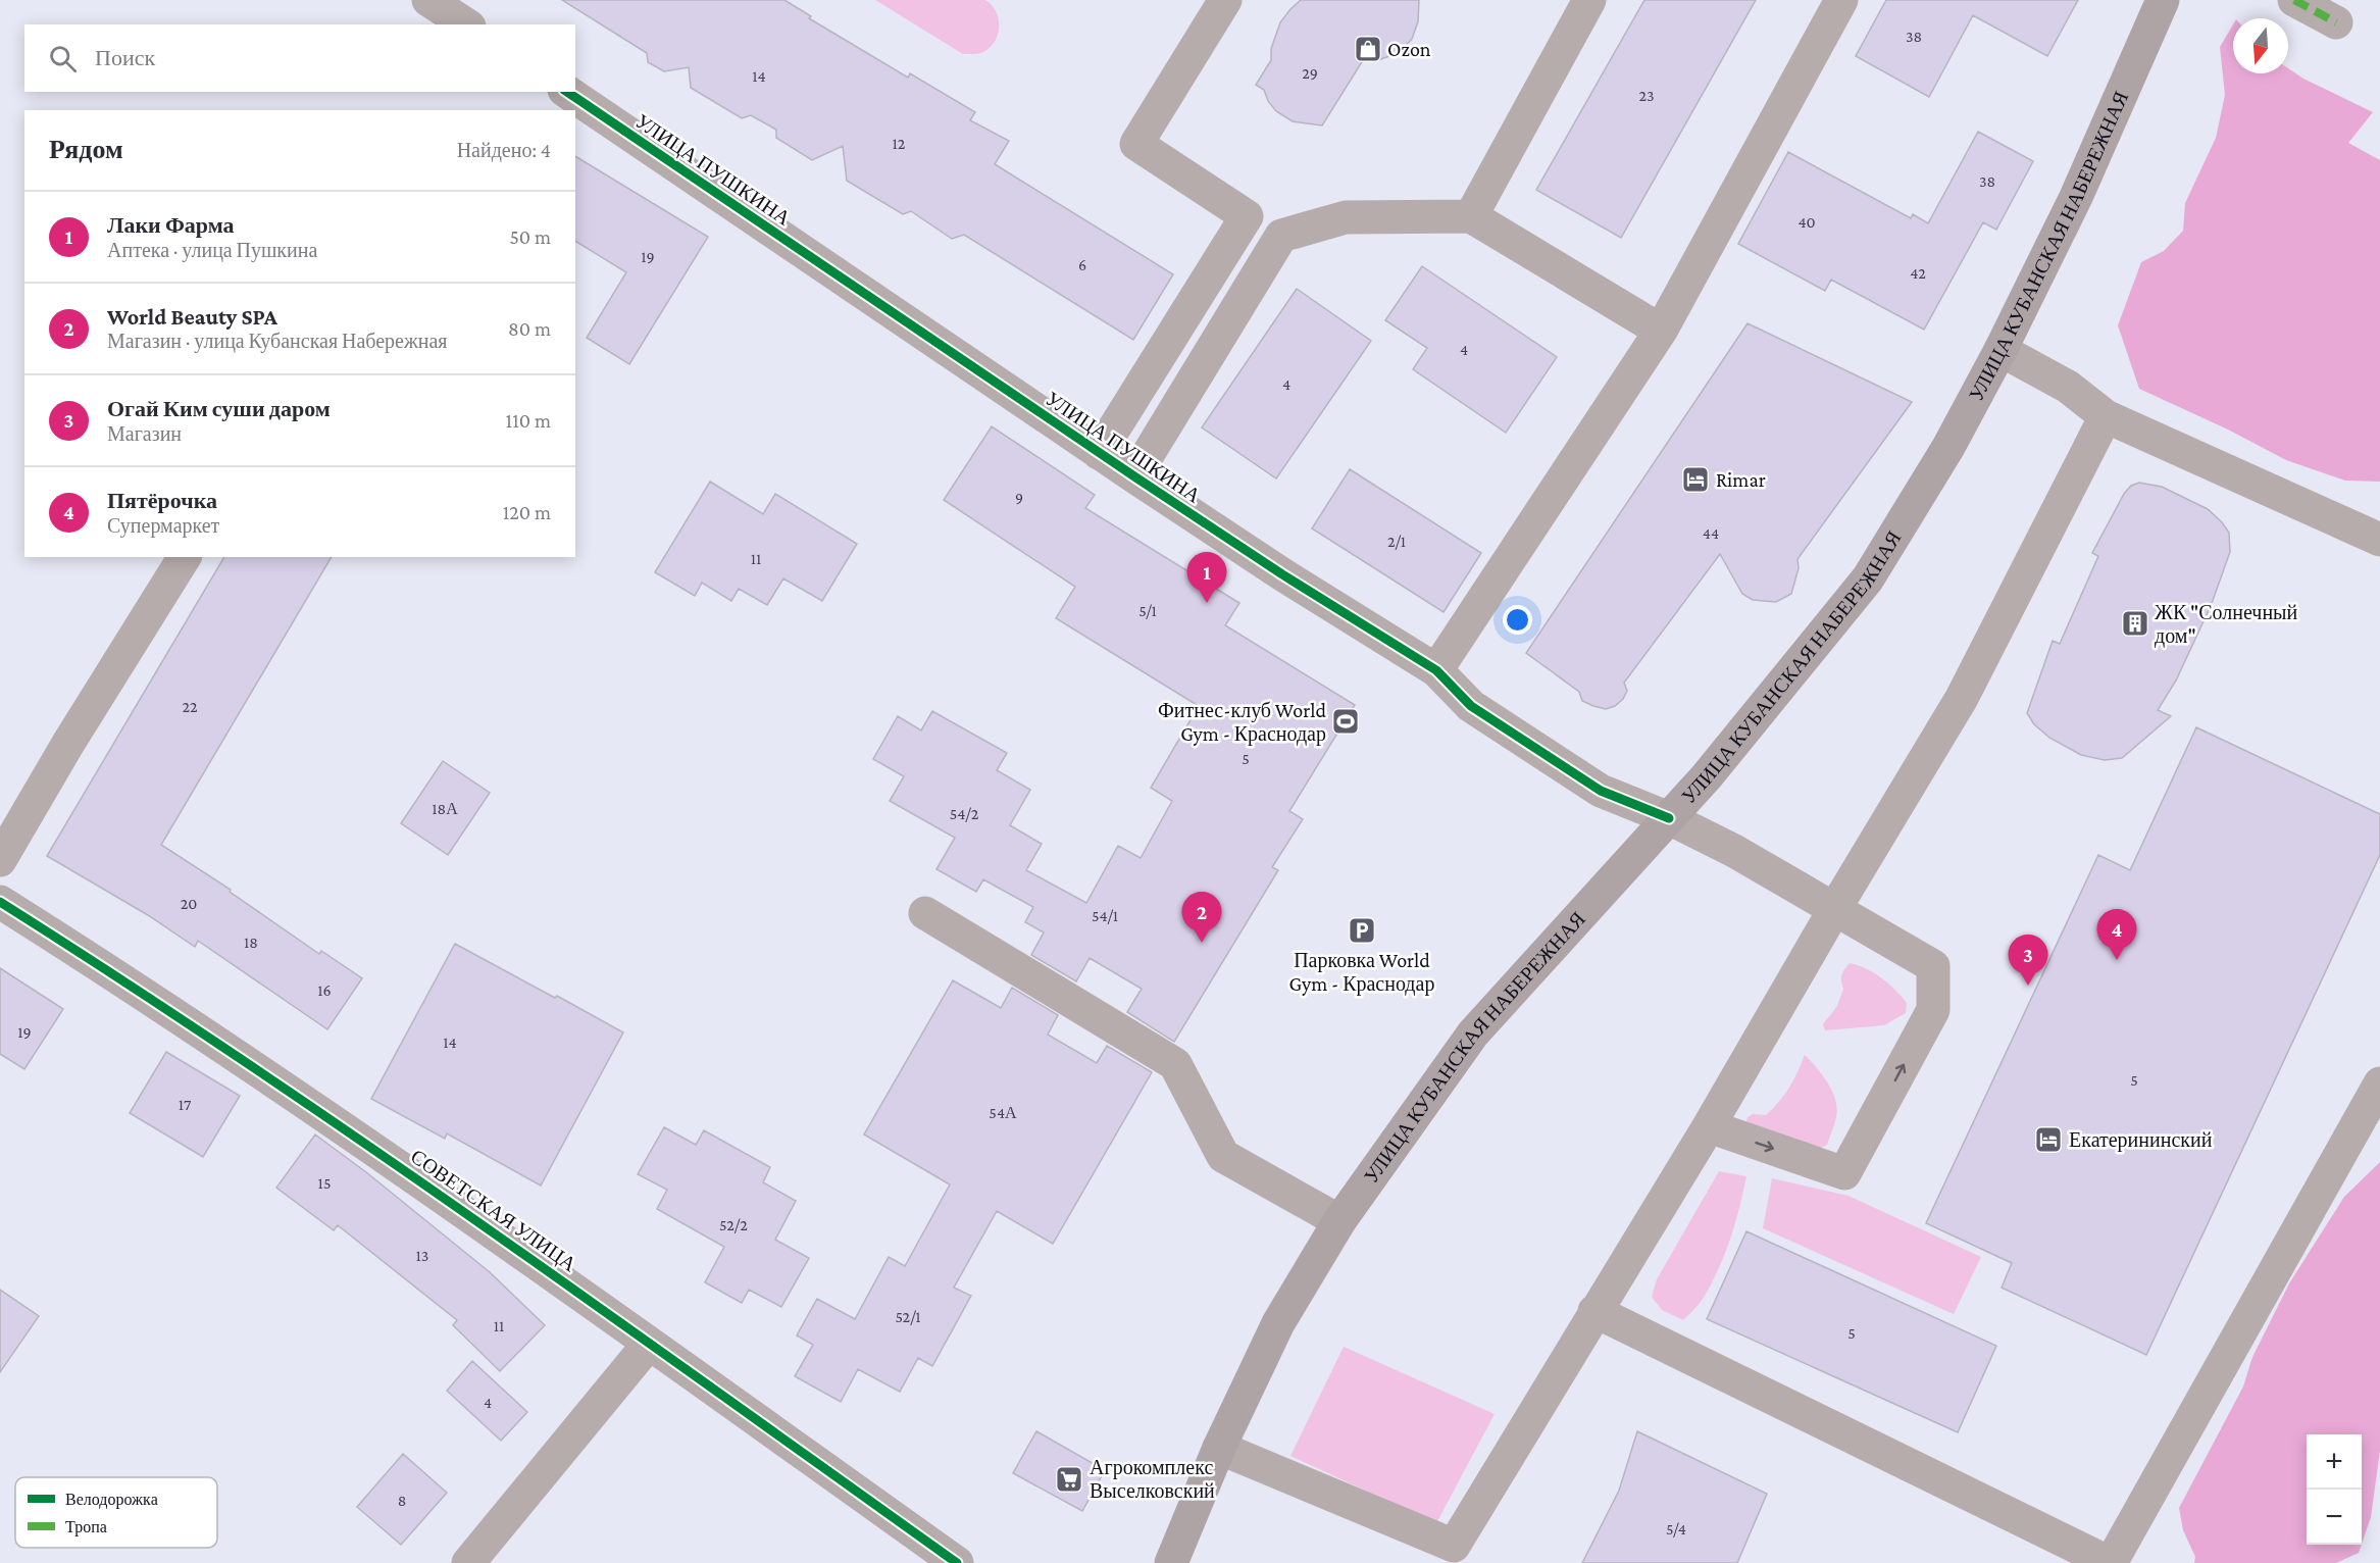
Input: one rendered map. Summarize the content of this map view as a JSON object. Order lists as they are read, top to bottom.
{
  "streets": {
    "main road": ["УЛИЦА КУБАНСКАЯ НАБЕРЕЖНАЯ"],
    "street": ["УЛИЦА ПУШКИНА", "СОВЕТСКАЯ УЛИЦА"]
  },
  "crossings": [
    ["УЛИЦА ПУШКИНА", "УЛИЦА КУБАНСКАЯ НАБЕРЕЖНАЯ"]
  ],
  "places": {
    "shop": ["Ozon"],
    "hotel": ["Rimar", "Екатерининский"],
    "building": ["ЖК \"Солнечный дом\""],
    "sports": ["Фитнес-клуб World Gym - Краснодар"],
    "parking": ["Парковка World Gym - Краснодар"],
    "supermarket": ["Агрокомплекс Выселковский"]
  },
  "house_numbers": [
    "38",
    "29",
    "14",
    "23",
    "12",
    "38",
    "40",
    "19",
    "6",
    "42",
    "4",
    "4",
    "9",
    "44",
    "2/1",
    "11",
    "5/1",
    "22",
    "5",
    "18А",
    "54/2",
    "20",
    "54/1",
    "18",
    "16",
    "19",
    "14",
    "5",
    "17",
    "54А",
    "15",
    "52/2",
    "13",
    "52/1",
    "11",
    "5",
    "4",
    "8",
    "5/4"
  ],
  "legend": ["Велодорожка", "Тропа"],
  "north": "bottom",
  "page": {
    "search": "Поиск",
    "heading": ["Рядом", "Найдено: 4"],
    "list": [
      {
        "mark": "1",
        "name": "Лаки Фарма",
        "note": "Аптека · улица Пушкина",
        "value": "50 m"
      },
      {
        "mark": "2",
        "name": "World Beauty SPA",
        "note": "Магазин · улица Кубанская Набережная",
        "value": "80 m"
      },
      {
        "mark": "3",
        "name": "Огай Ким суши даром",
        "note": "Магазин",
        "value": "110 m"
      },
      {
        "mark": "4",
        "name": "Пятёрочка",
        "note": "Супермаркет",
        "value": "120 m"
      }
    ],
    "pins": [
      "1",
      "2",
      "4",
      "3"
    ],
    "map_buttons": ["+", "−"]
  }
}
